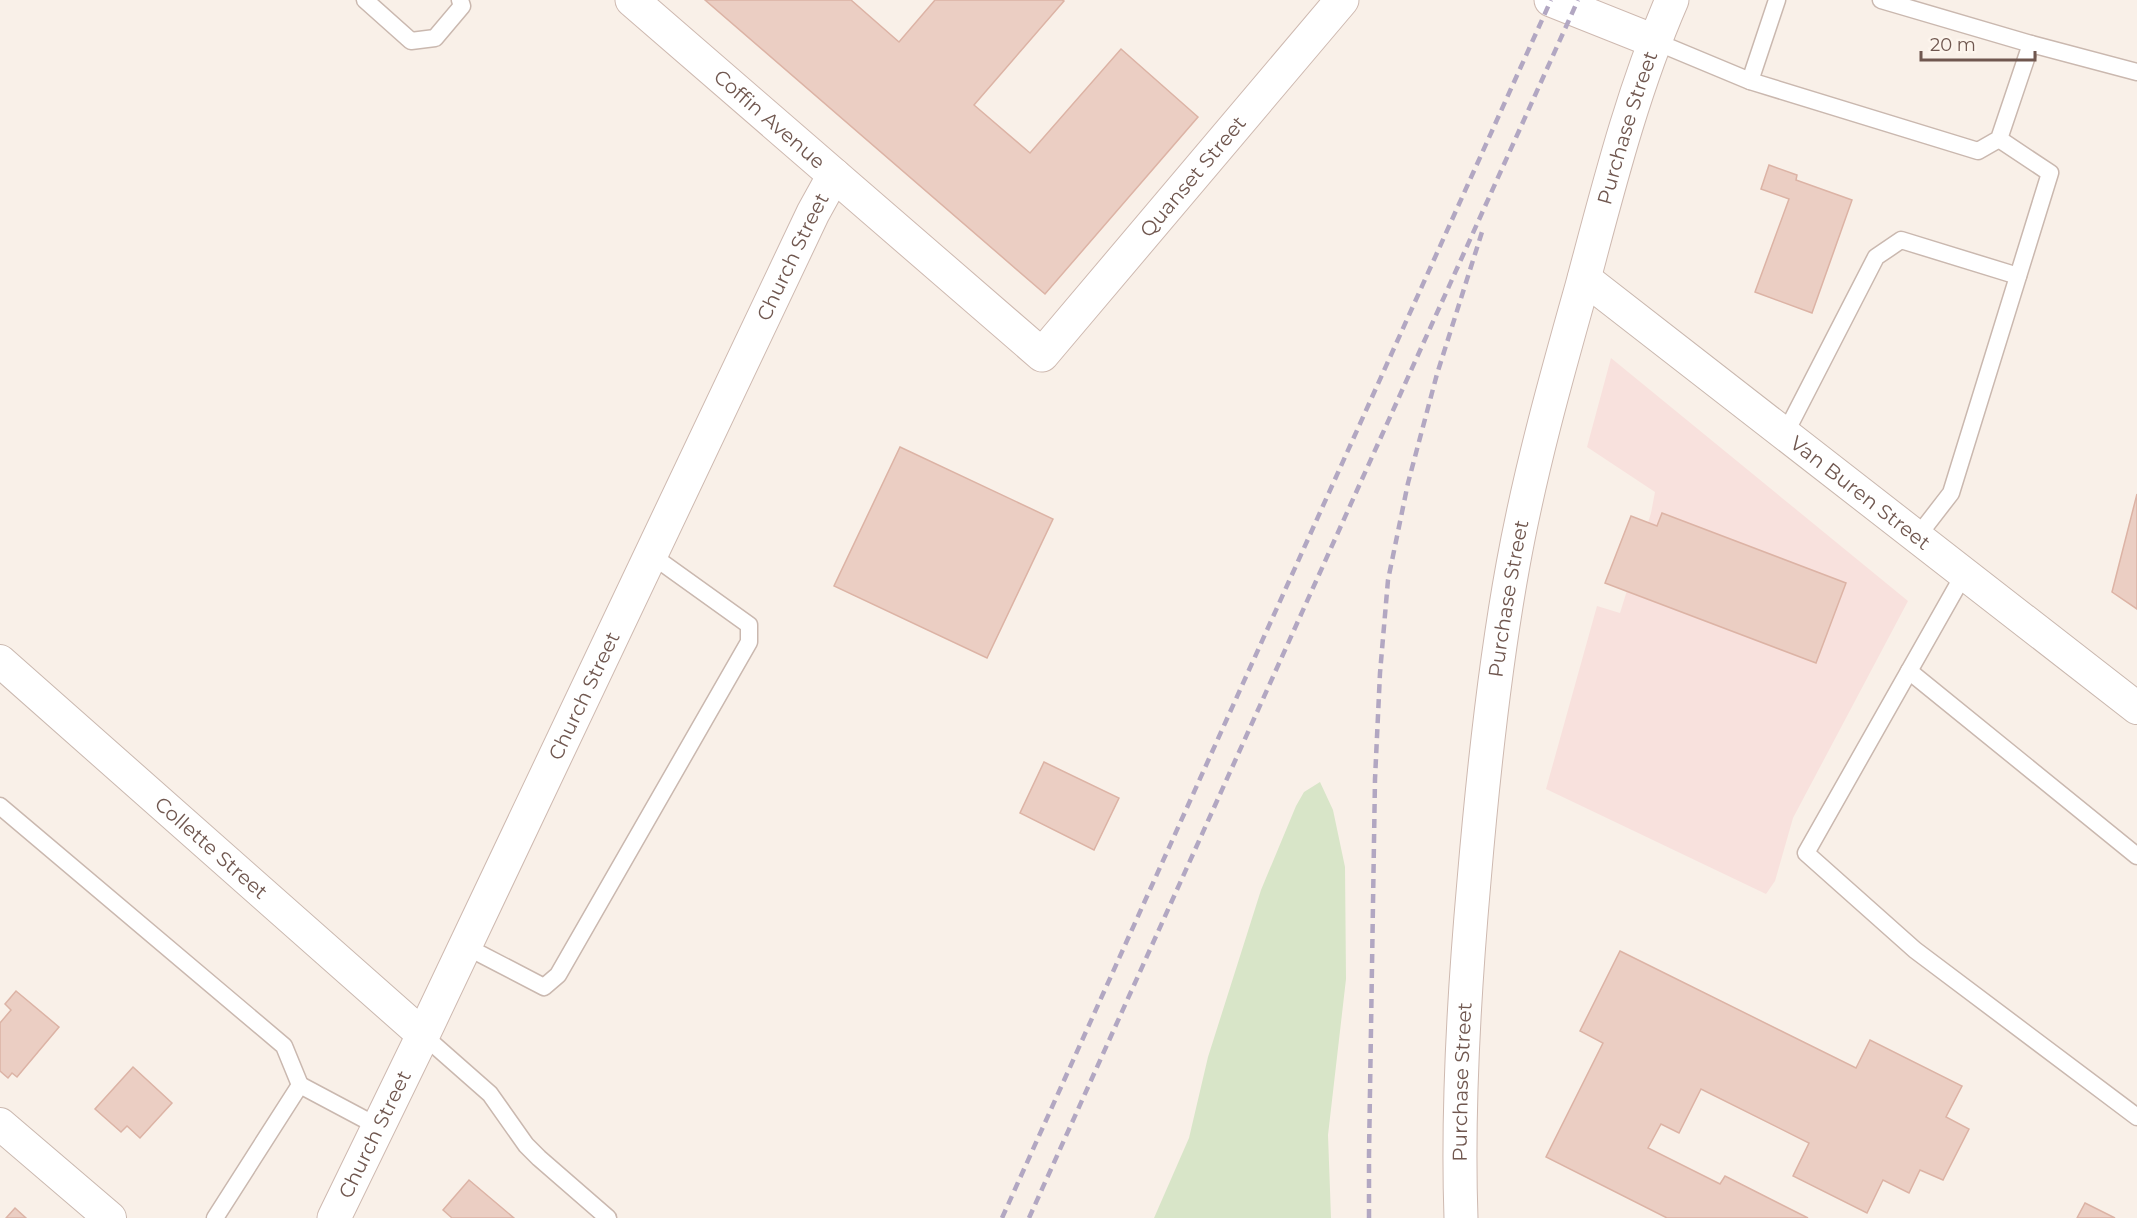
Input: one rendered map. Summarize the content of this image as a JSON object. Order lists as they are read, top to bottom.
{
  "streets": {
    "main road": [
      "Coffin Avenue",
      "Purchase Street",
      "Quanset Street",
      "Church Street"
    ],
    "street": ["Van Buren Street", "Collette Street"]
  },
  "crossings": [
    ["Coffin Avenue", "Quanset Street"],
    ["Coffin Avenue", "Church Street"],
    ["Purchase Street", "Van Buren Street"],
    ["Church Street", "Collette Street"]
  ],
  "scale_bar": "20 m"
}
